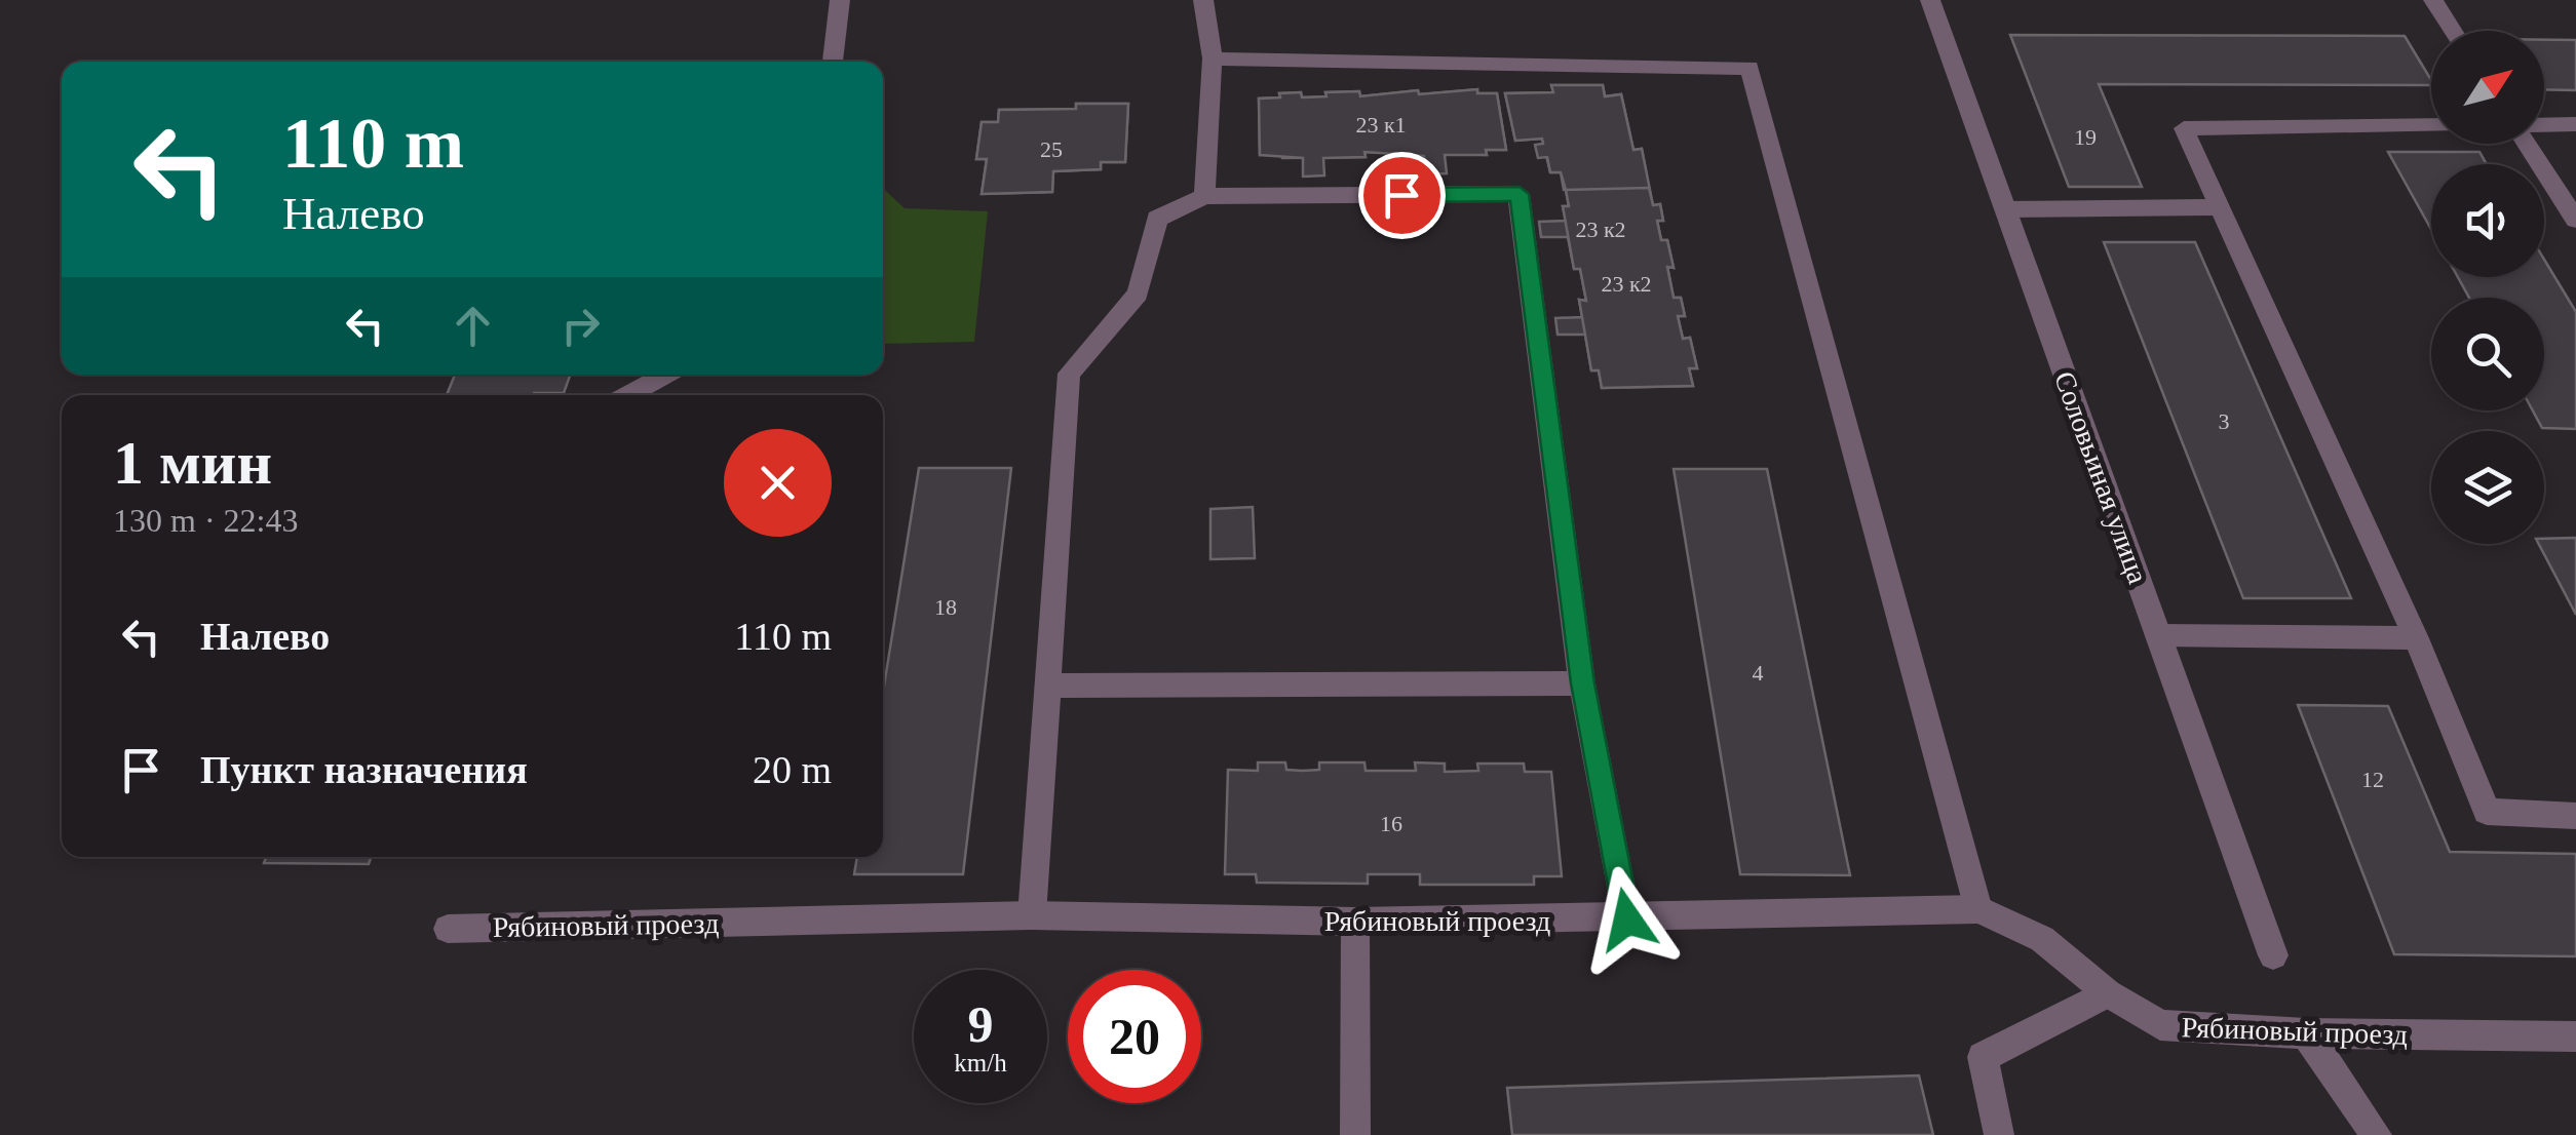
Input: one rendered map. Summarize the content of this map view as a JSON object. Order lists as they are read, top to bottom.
{
  "streets": {
    "street": ["Соловьиная улица", "Рябиновый проезд"]
  },
  "house_numbers": [
    "23 к1",
    "19",
    "25",
    "23 к2",
    "23 к2",
    "3",
    "18",
    "4",
    "12",
    "16"
  ],
  "north": "top right",
  "page": {
    "turn": ["110 m", "Налево"],
    "heading": ["1 мин", "130 m · 22:43"],
    "list": [
      {
        "name": "Налево",
        "value": "110 m"
      },
      {
        "name": "Пункт назначения",
        "value": "20 m"
      }
    ],
    "speed": "9 km/h",
    "limit": "20"
  }
}
